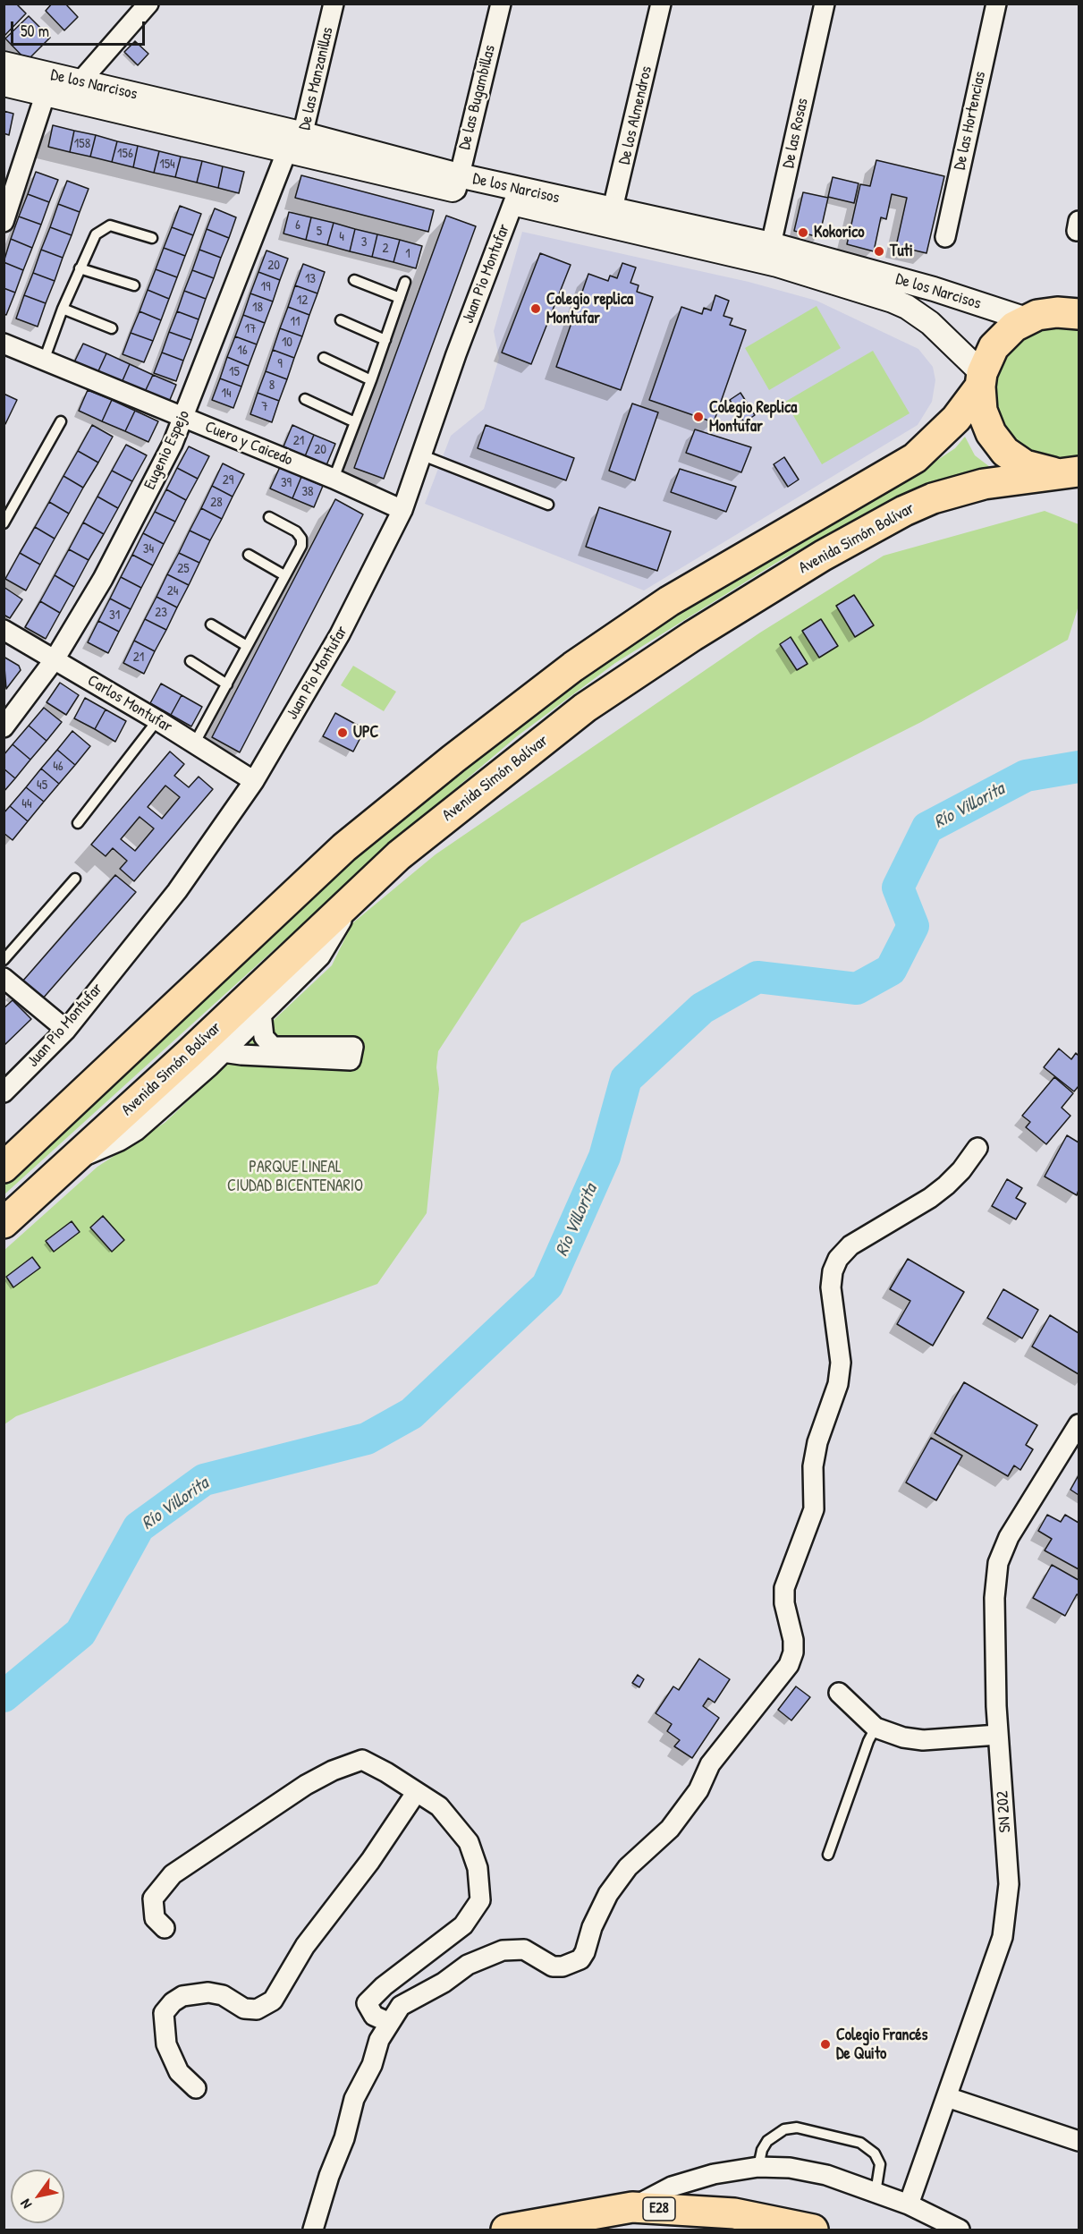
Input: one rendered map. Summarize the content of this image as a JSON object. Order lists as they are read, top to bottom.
{
  "streets": {
    "main road": ["Avenida Simón Bolívar", "E28"],
    "street": [
      "De las Manzanillas",
      "De los Narcisos",
      "De las Bugambillas",
      "De los Almendros",
      "De las Hortencias",
      "De las Rosas",
      "Juan Pio Montufar",
      "Cuero y Caicedo",
      "Eugenio Espejo",
      "Carlos Montufar",
      "SN 202"
    ]
  },
  "crossings": [
    ["De las Manzanillas", "De los Narcisos"],
    ["De las Manzanillas", "Eugenio Espejo"],
    ["De los Narcisos", "De las Bugambillas"],
    ["De los Narcisos", "De los Almendros"],
    ["De los Narcisos", "De las Rosas"],
    ["De los Narcisos", "Juan Pio Montufar"],
    ["De los Narcisos", "Eugenio Espejo"],
    ["De los Narcisos", "Avenida Simón Bolívar"],
    ["Juan Pio Montufar", "Cuero y Caicedo"],
    ["Juan Pio Montufar", "Carlos Montufar"],
    ["Cuero y Caicedo", "Eugenio Espejo"],
    ["Eugenio Espejo", "Carlos Montufar"]
  ],
  "water": ["Río Villorita"],
  "parks": ["PARQUE LINEAL CIUDAD BICENTENARIO"],
  "places": [
    "Kokorico",
    "Tuti",
    "Colegio replica Montufar",
    "Colegio Replica Montufar",
    "UPC",
    "Colegio Francés De Quito"
  ],
  "house_numbers": [
    "158",
    "156",
    "154",
    "6",
    "5",
    "4",
    "3",
    "2",
    "1",
    "20",
    "13",
    "19",
    "12",
    "18",
    "11",
    "17",
    "10",
    "16",
    "9",
    "15",
    "8",
    "14",
    "7",
    "21",
    "20",
    "29",
    "39",
    "38",
    "28",
    "34",
    "25",
    "24",
    "23",
    "31",
    "21",
    "46",
    "45",
    "44"
  ],
  "scale_bar": "50 m",
  "north": "bottom left"
}
